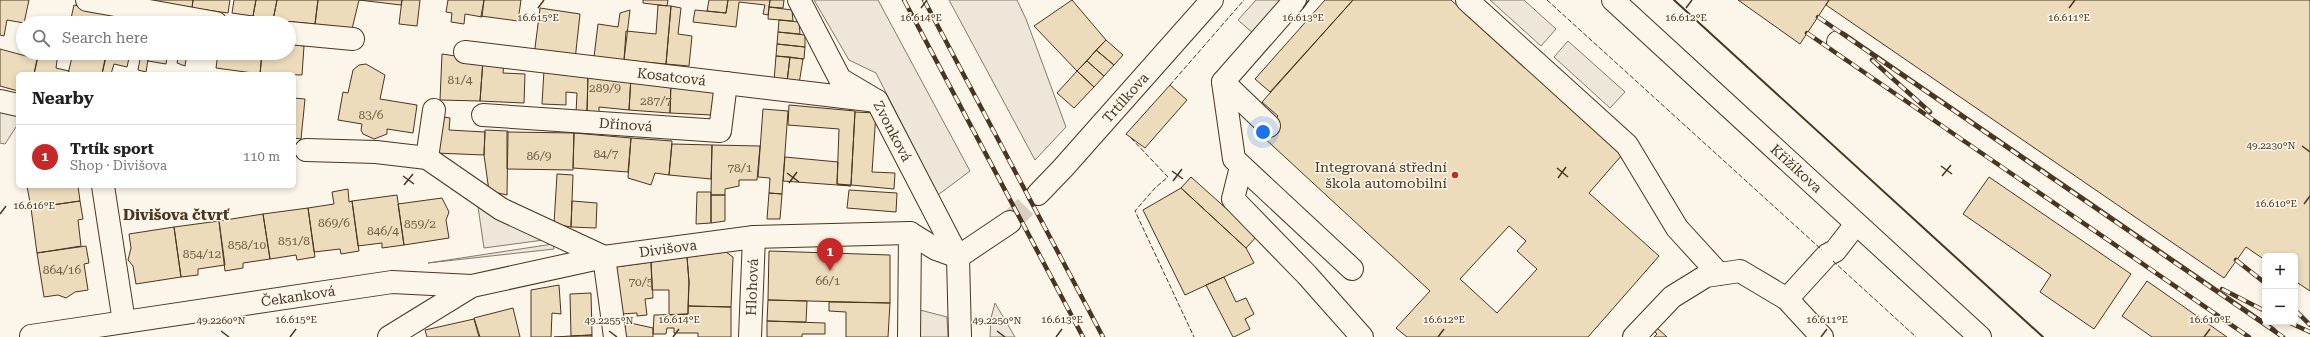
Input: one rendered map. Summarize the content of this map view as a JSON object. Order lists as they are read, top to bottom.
{
  "streets": {
    "street": [
      "Kosatcová",
      "Trtílkova",
      "Dřínová",
      "Zvonková",
      "Křižíkova",
      "Divišova",
      "Hlohová",
      "Čekanková"
    ]
  },
  "crossings": [
    ["Kosatcová", "Dřínová"],
    ["Kosatcová", "Zvonková"],
    ["Divišova", "Hlohová"],
    ["Divišova", "Čekanková"]
  ],
  "districts": ["Divišova čtvrť"],
  "places": ["Integrovaná střední škola automobilní"],
  "house_numbers": [
    "81/4",
    "289/9",
    "287/7",
    "83/6",
    "84/7",
    "86/9",
    "78/1",
    "869/6",
    "859/2",
    "846/4",
    "851/8",
    "858/10",
    "854/12",
    "864/16",
    "66/1",
    "70/5"
  ],
  "page": {
    "search": "Search here",
    "heading": "Nearby",
    "list": [
      {
        "mark": "1",
        "name": "Trtík sport",
        "note": "Shop · Divišova",
        "value": "110 m"
      }
    ],
    "pins": "1",
    "map_buttons": ["+", "−"]
  },
  "coordinates": [
    "16.615°E",
    "16.614°E",
    "16.613°E",
    "16.612°E",
    "16.611°E",
    "49.2230°N",
    "16.610°E",
    "16.616°E",
    "49.2260°N",
    "49.2255°N",
    "49.2250°N"
  ]
}
